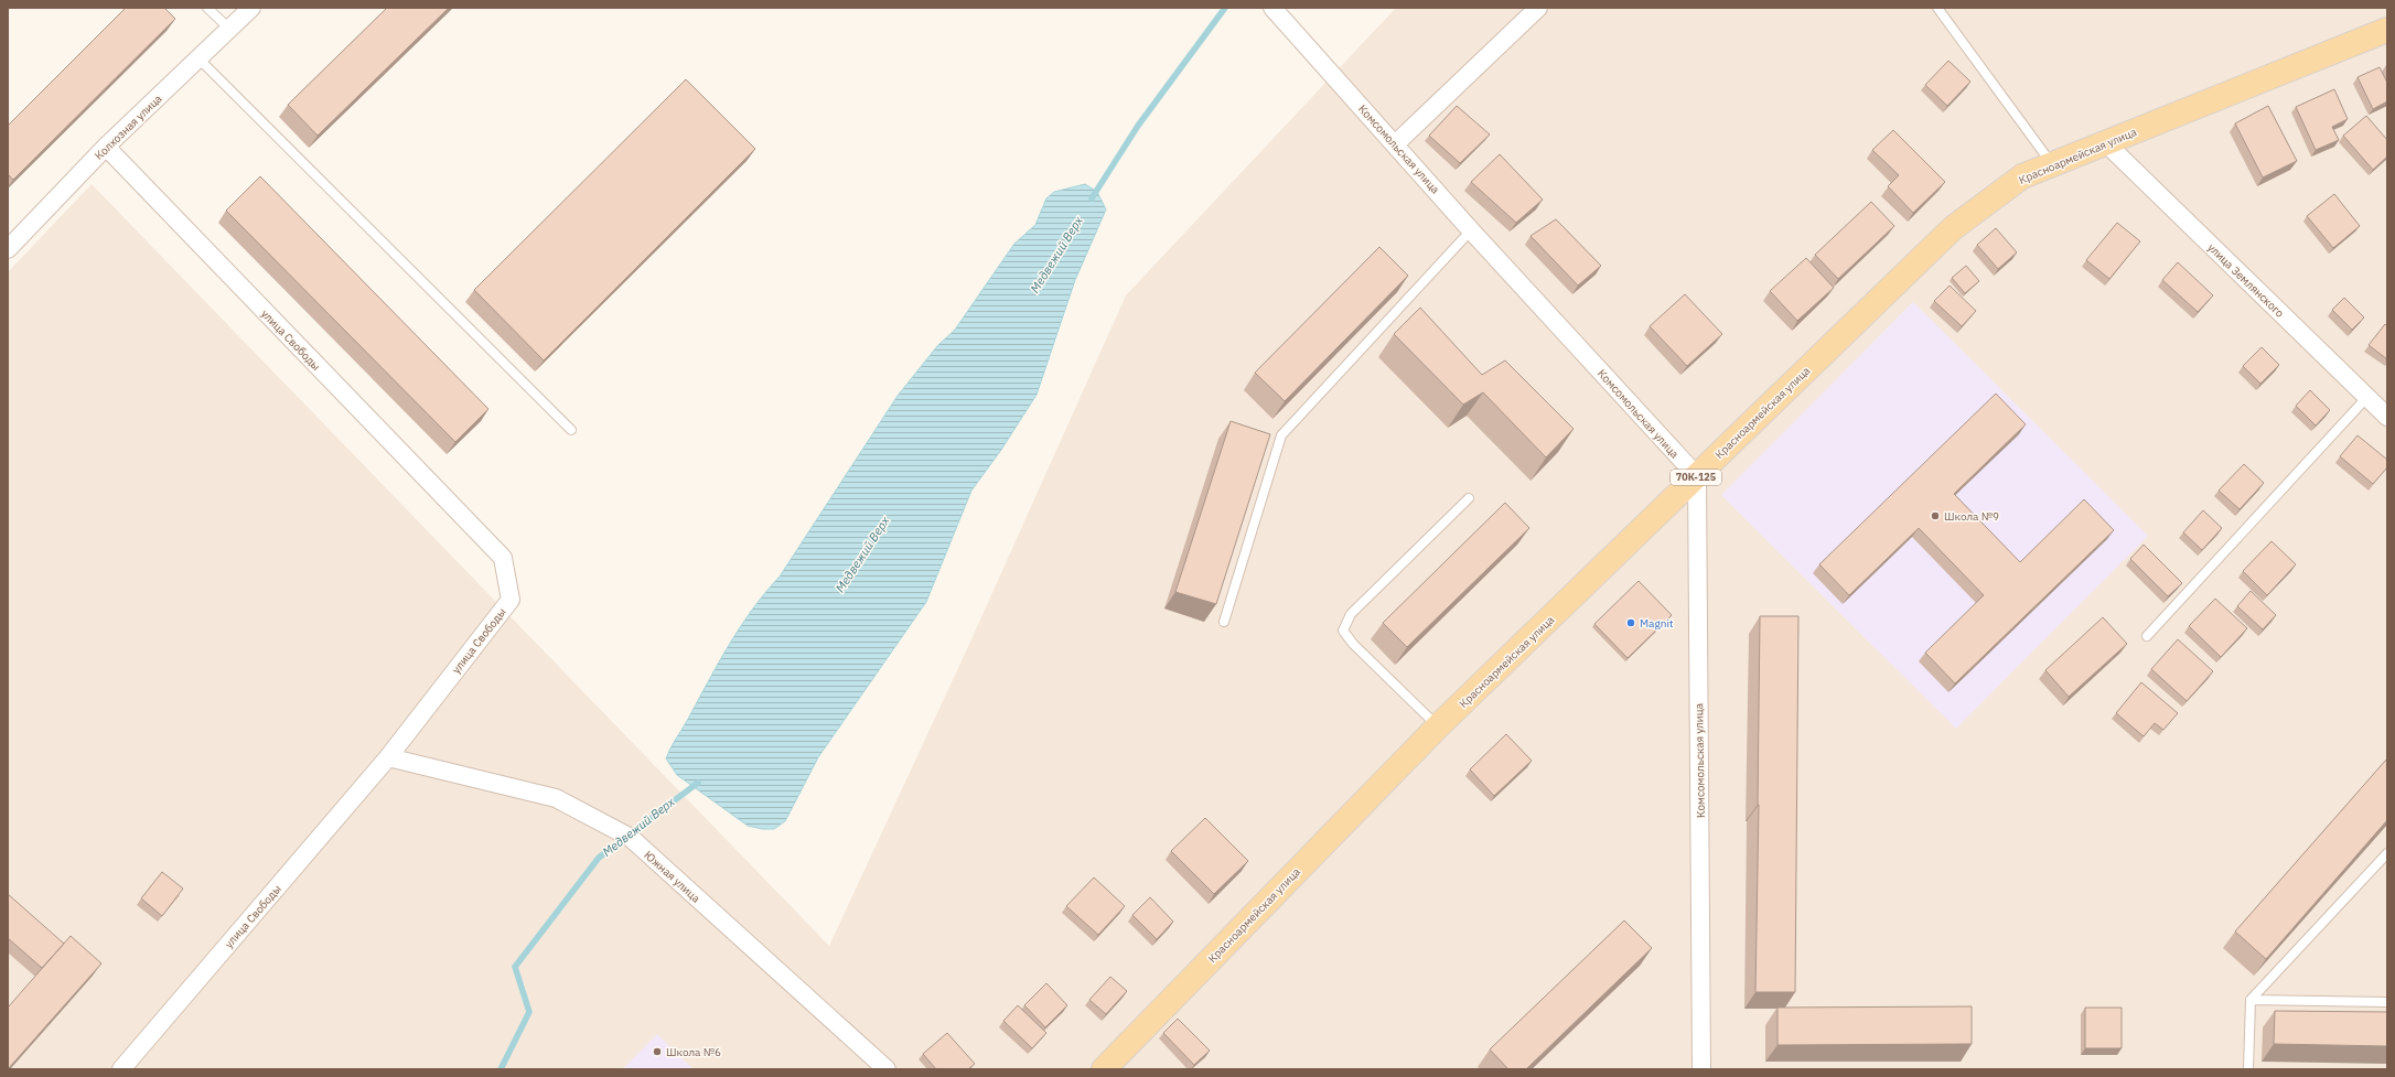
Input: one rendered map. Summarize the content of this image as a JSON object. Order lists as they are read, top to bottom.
{
  "streets": {
    "main road": ["Красноармейская улица", "70К-125"],
    "street": [
      "Колхозная улица",
      "Комсомольская улица",
      "улица Землянского",
      "улица Свободы",
      "Южная улица"
    ]
  },
  "crossings": [
    ["Колхозная улица", "улица Свободы"],
    ["Комсомольская улица", "Красноармейская улица"],
    ["Красноармейская улица", "улица Землянского"],
    ["улица Свободы", "Южная улица"]
  ],
  "water": ["Медвежий Верх"],
  "places": ["Школа №9", "Magnit", "Школа №6"]
}
